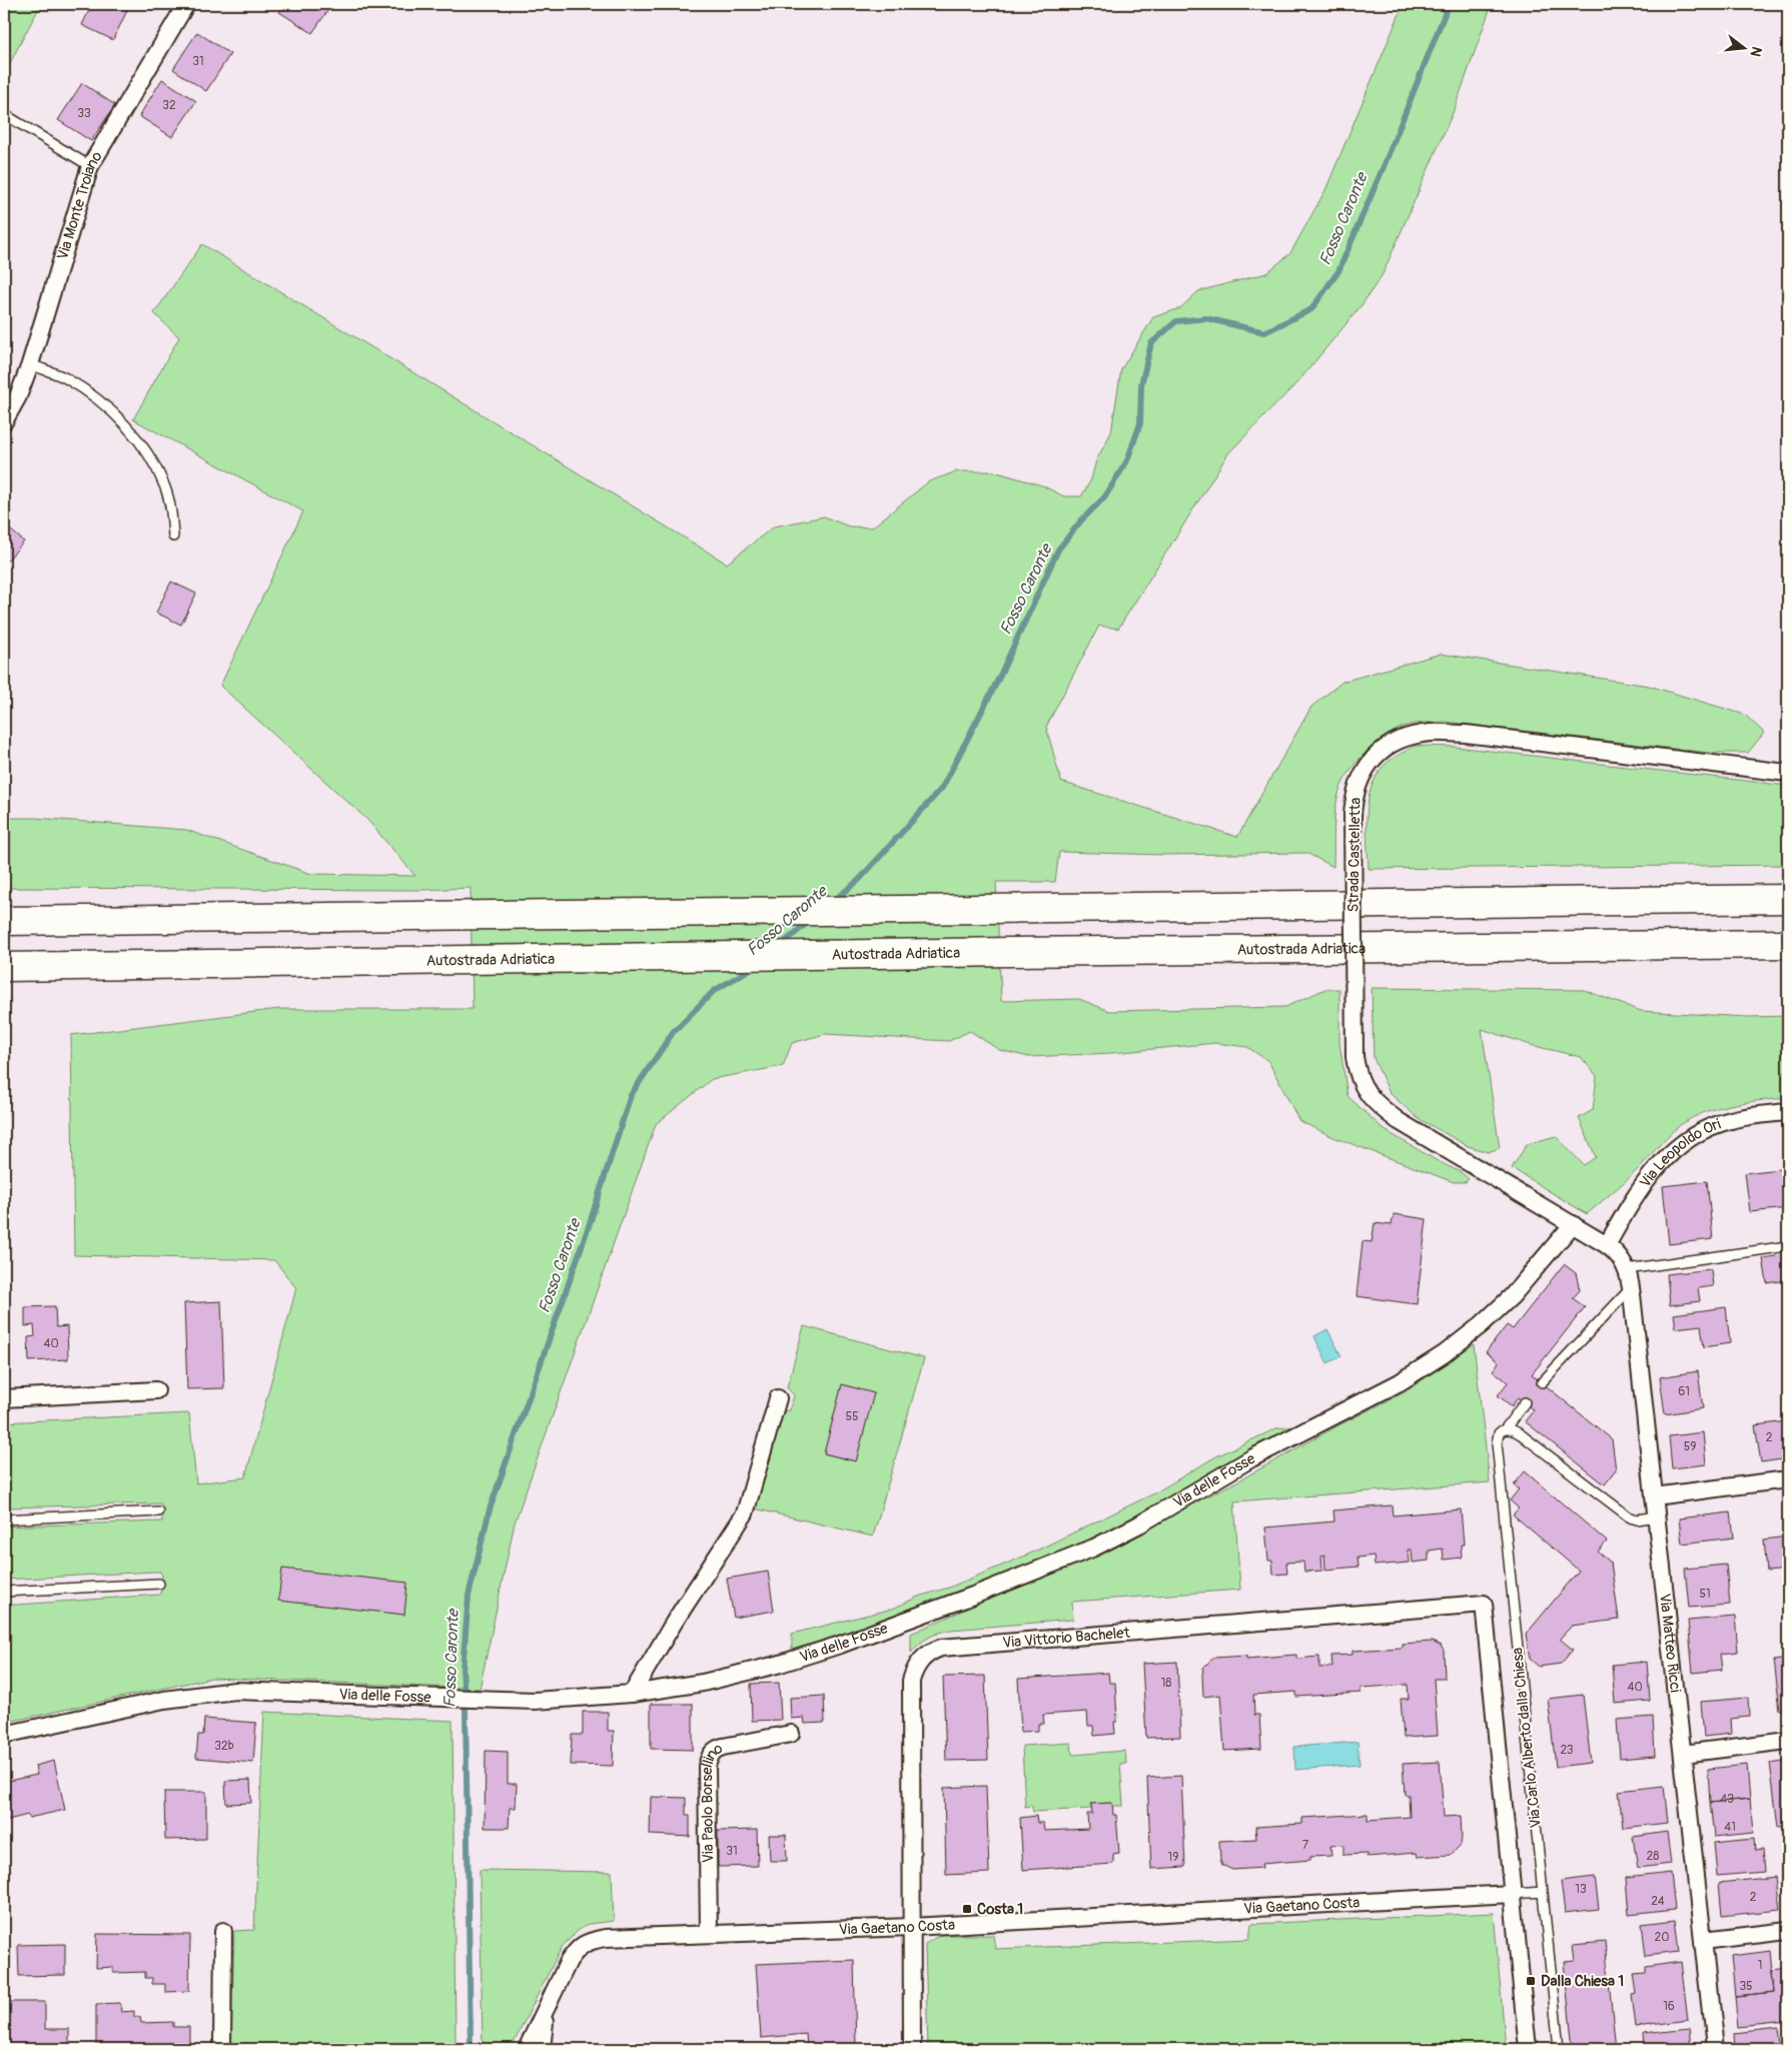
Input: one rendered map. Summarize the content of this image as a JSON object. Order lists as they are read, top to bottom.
{
  "streets": {
    "highway": ["Autostrada Adriatica"],
    "street": [
      "Via Monte Troiano",
      "Strada Castelletta",
      "Via Leopoldo Ori",
      "Via delle Fosse",
      "Via Vittorio Bachelet",
      "Via Matteo Ricci",
      "Via Carlo Alberto dalla Chiesa",
      "Via Paolo Borsellino",
      "Via Gaetano Costa"
    ]
  },
  "crossings": [
    ["Strada Castelletta", "Via Leopoldo Ori"],
    ["Strada Castelletta", "Via delle Fosse"],
    ["Strada Castelletta", "Via Matteo Ricci"],
    ["Via Leopoldo Ori", "Via Matteo Ricci"],
    ["Via Vittorio Bachelet", "Via Carlo Alberto dalla Chiesa"],
    ["Via Vittorio Bachelet", "Via Gaetano Costa"],
    ["Via Carlo Alberto dalla Chiesa", "Via Gaetano Costa"],
    ["Via Paolo Borsellino", "Via Gaetano Costa"]
  ],
  "water": ["Fosso Caronte"],
  "places": {
    "transit": ["Costa 1", "Dalla Chiesa 1"]
  },
  "house_numbers": [
    "31",
    "32",
    "33",
    "40",
    "61",
    "55",
    "2",
    "59",
    "51",
    "18",
    "40",
    "32b",
    "23",
    "43",
    "41",
    "7",
    "31",
    "28",
    "19",
    "13",
    "2",
    "24",
    "20",
    "1",
    "35",
    "16"
  ],
  "north": "right"
}
